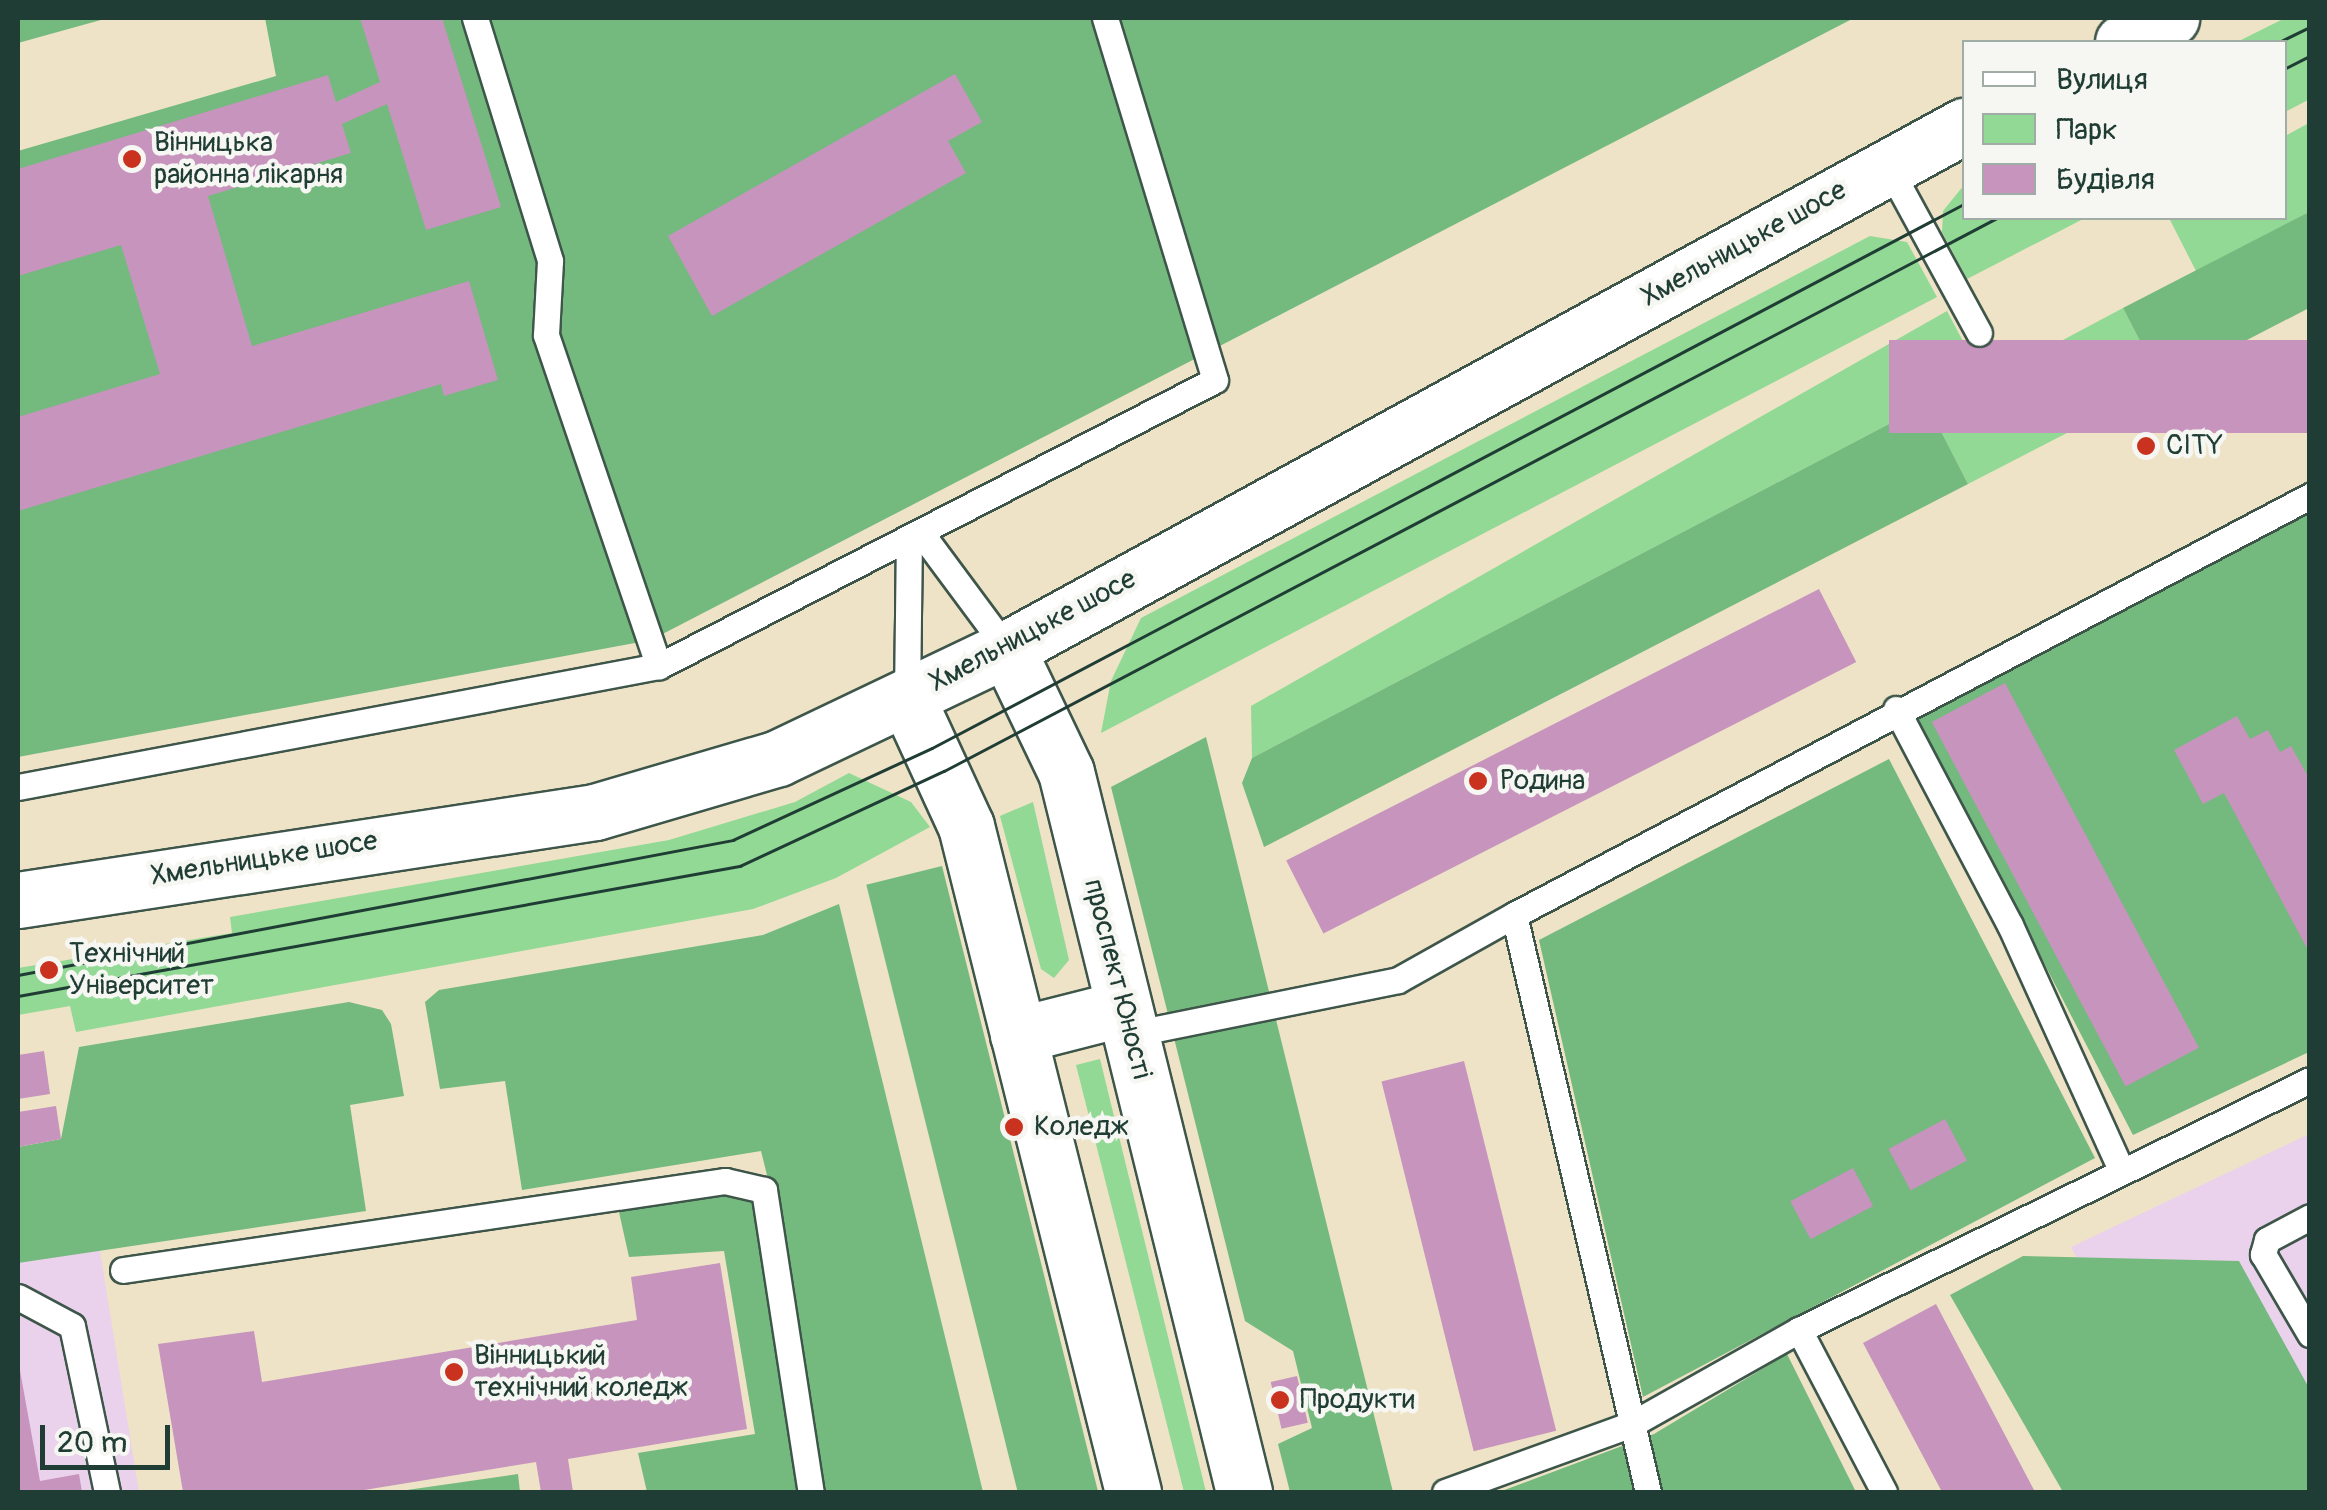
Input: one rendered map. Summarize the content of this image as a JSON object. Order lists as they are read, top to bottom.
{
  "streets": {
    "main road": ["Хмельницьке шосе", "проспект Юності"]
  },
  "crossings": [
    ["Хмельницьке шосе", "проспект Юності"]
  ],
  "places": [
    "Вінницька районна лікарня",
    "CITY",
    "Родина",
    "Технічний Університет",
    "Коледж",
    "Вінницький технічний коледж",
    "Продукти"
  ],
  "legend": ["Вулиця", "Парк", "Будівля"],
  "scale_bar": "20 m"
}
